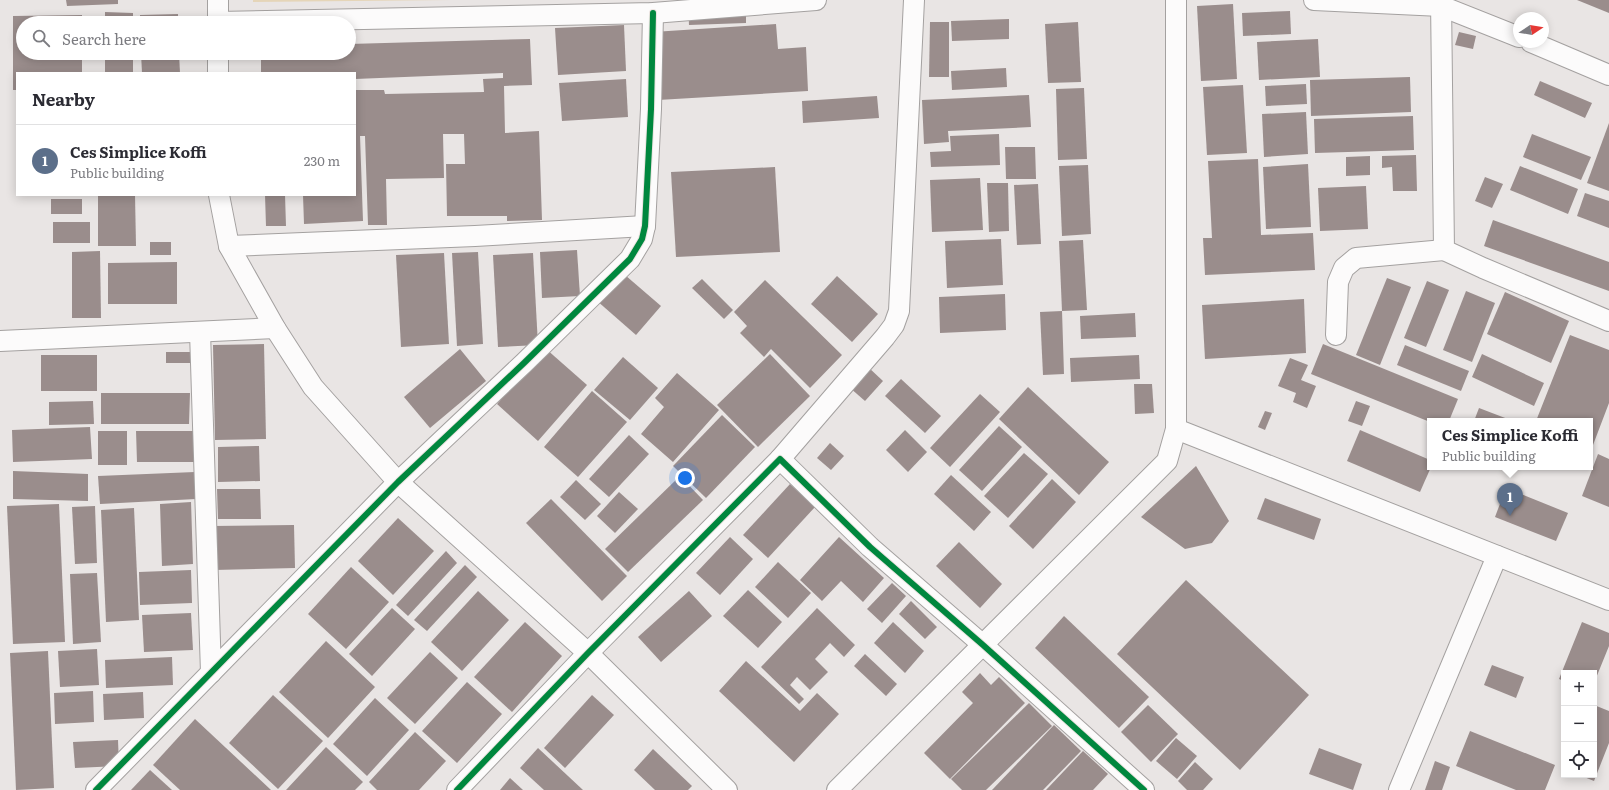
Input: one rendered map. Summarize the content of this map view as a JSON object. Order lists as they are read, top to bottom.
{
  "north": "right",
  "page": {
    "search": "Search here",
    "heading": "Nearby",
    "list": [
      {
        "mark": "1",
        "name": "Ces Simplice Koffi",
        "note": "Public building",
        "value": "230 m"
      }
    ],
    "popup": ["Ces Simplice Koffi", "Public building"],
    "pins": "1",
    "map_buttons": ["+", "−"]
  }
}
